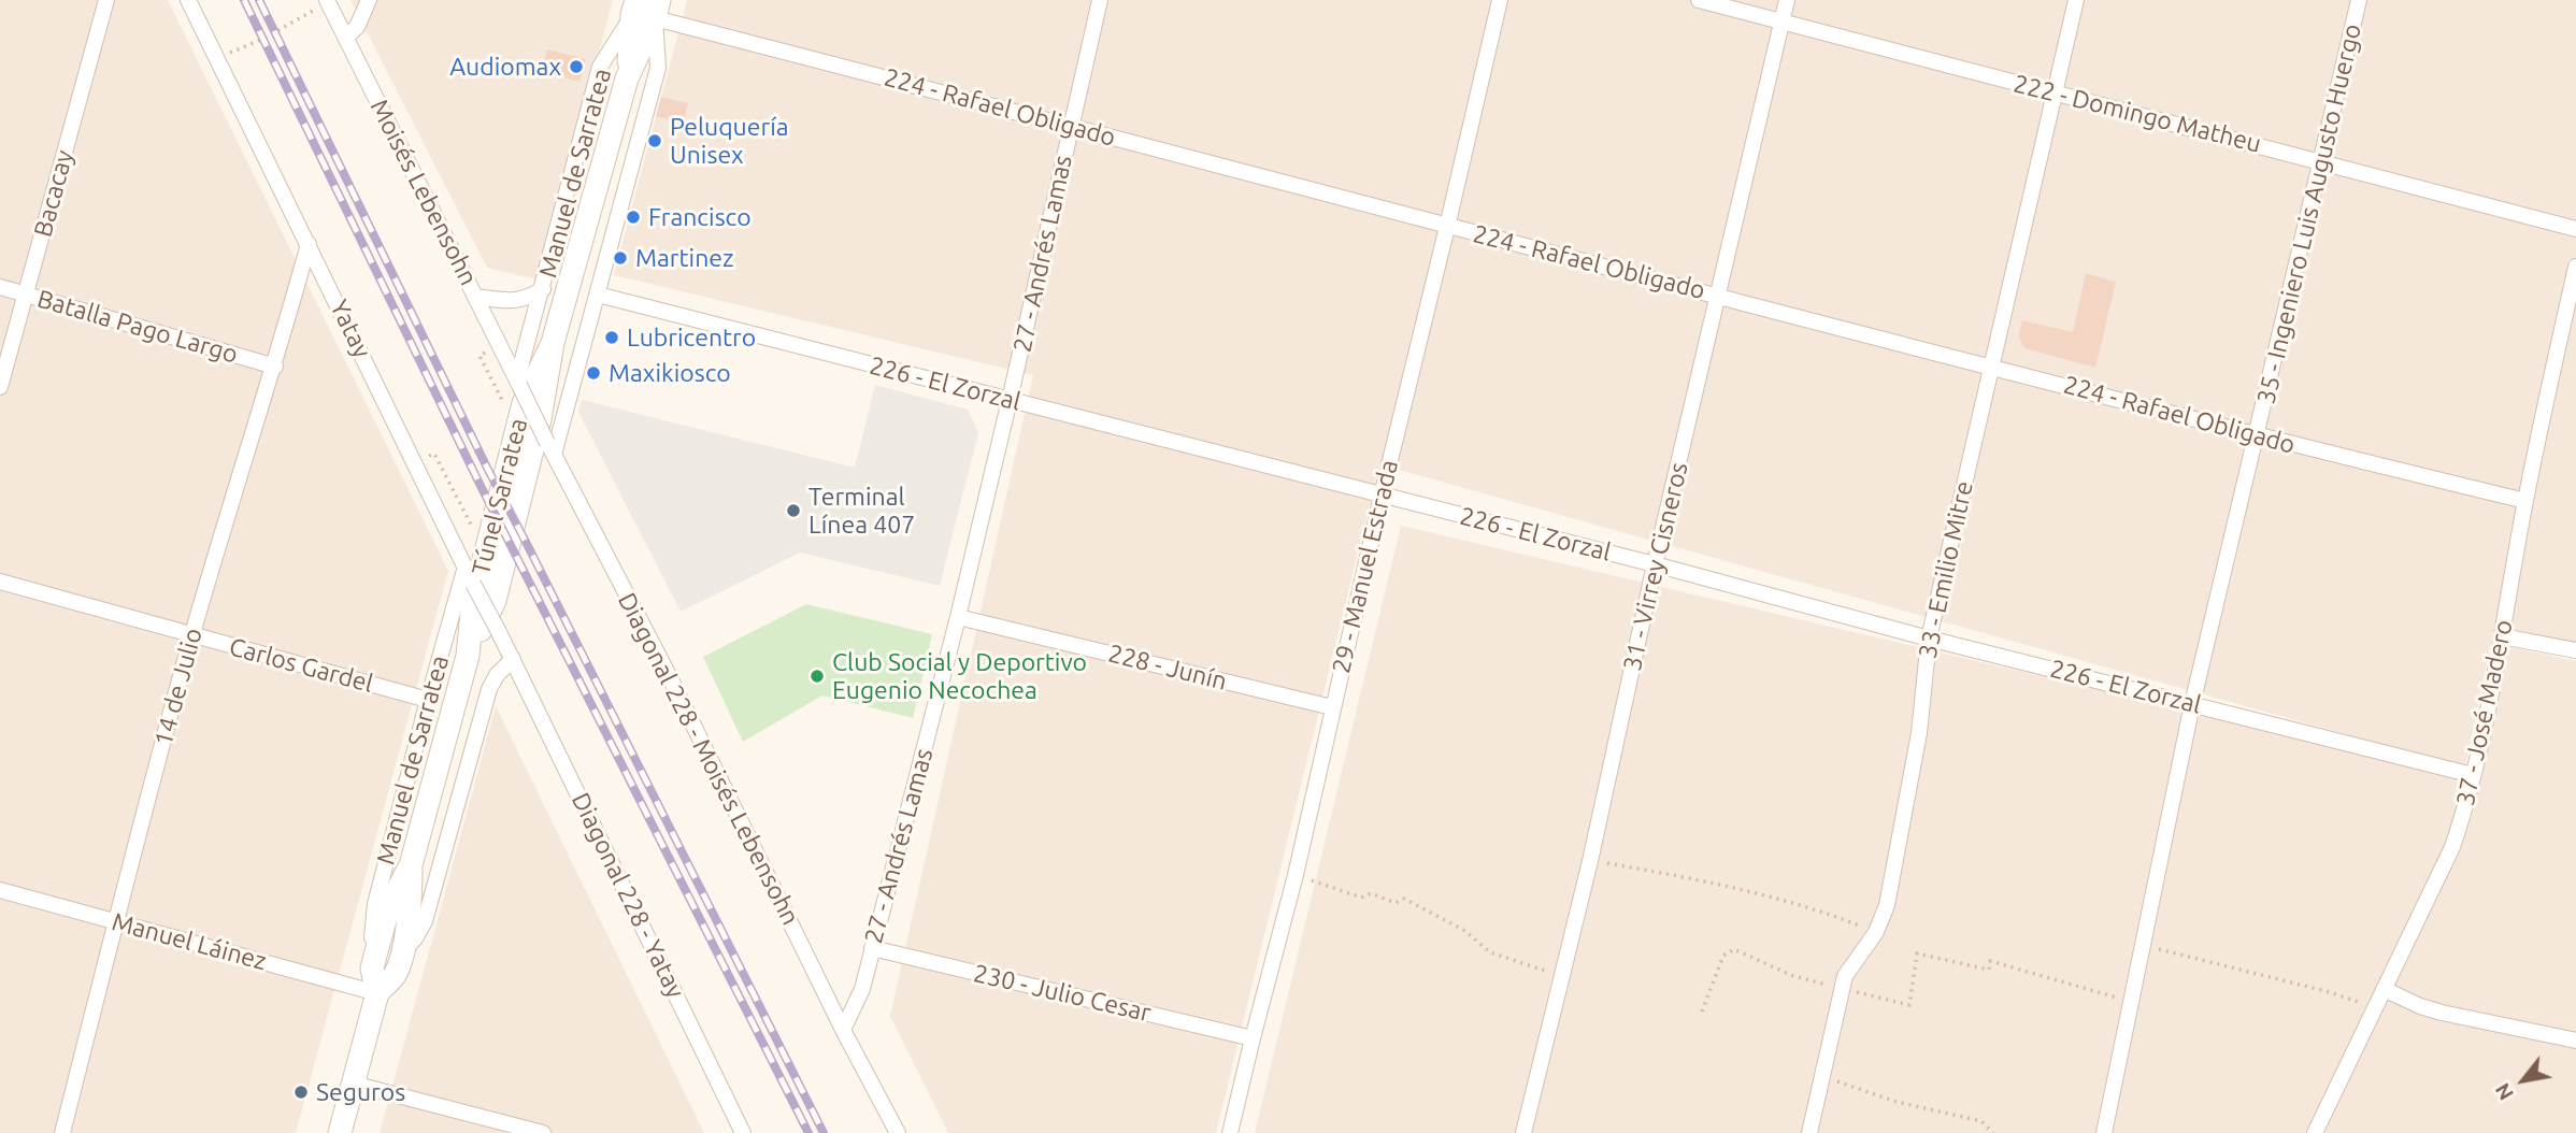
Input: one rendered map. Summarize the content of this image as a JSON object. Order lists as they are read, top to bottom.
{
  "streets": {
    "main road": ["Manuel de Sarratea", "Túnel Sarratea"],
    "street": [
      "224 - Rafael Obligado",
      "222 - Domingo Matheu",
      "Moisés Lebensohn",
      "Bacacay",
      "35 - Ingeniero Luis Augusto Huergo",
      "27 - Andrés Lamas",
      "Batalla Pago Largo",
      "Yatay",
      "226 - El Zorzal",
      "29 - Manuel Estrada",
      "31 - Virrey Cisneros",
      "33 - Emilio Mitre",
      "Carlos Gardel",
      "228 - Junín",
      "14 de Julio",
      "37 - José Madero",
      "Diagonal 228 - Moisés Lebensohn",
      "Diagonal 228 - Yatay",
      "Manuel Láinez",
      "230 - Julio Cesar"
    ]
  },
  "crossings": [
    ["224 - Rafael Obligado", "Manuel de Sarratea"],
    ["224 - Rafael Obligado", "35 - Ingeniero Luis Augusto Huergo"],
    ["224 - Rafael Obligado", "27 - Andrés Lamas"],
    ["224 - Rafael Obligado", "29 - Manuel Estrada"],
    ["224 - Rafael Obligado", "31 - Virrey Cisneros"],
    ["224 - Rafael Obligado", "33 - Emilio Mitre"],
    ["224 - Rafael Obligado", "37 - José Madero"],
    ["222 - Domingo Matheu", "35 - Ingeniero Luis Augusto Huergo"],
    ["222 - Domingo Matheu", "31 - Virrey Cisneros"],
    ["222 - Domingo Matheu", "33 - Emilio Mitre"],
    ["Manuel de Sarratea", "Moisés Lebensohn"],
    ["Manuel de Sarratea", "Yatay"],
    ["Manuel de Sarratea", "Túnel Sarratea"],
    ["Manuel de Sarratea", "Carlos Gardel"],
    ["Manuel de Sarratea", "Diagonal 228 - Moisés Lebensohn"],
    ["Manuel de Sarratea", "Manuel Láinez"],
    ["Moisés Lebensohn", "Diagonal 228 - Moisés Lebensohn"],
    ["Bacacay", "Batalla Pago Largo"],
    ["35 - Ingeniero Luis Augusto Huergo", "226 - El Zorzal"],
    ["27 - Andrés Lamas", "226 - El Zorzal"],
    ["27 - Andrés Lamas", "228 - Junín"],
    ["27 - Andrés Lamas", "Diagonal 228 - Moisés Lebensohn"],
    ["27 - Andrés Lamas", "230 - Julio Cesar"],
    ["Batalla Pago Largo", "14 de Julio"],
    ["Yatay", "14 de Julio"],
    ["Yatay", "Diagonal 228 - Yatay"],
    ["226 - El Zorzal", "29 - Manuel Estrada"],
    ["226 - El Zorzal", "31 - Virrey Cisneros"],
    ["226 - El Zorzal", "33 - Emilio Mitre"],
    ["226 - El Zorzal", "37 - José Madero"],
    ["29 - Manuel Estrada", "228 - Junín"],
    ["29 - Manuel Estrada", "230 - Julio Cesar"],
    ["Carlos Gardel", "14 de Julio"],
    ["14 de Julio", "Manuel Láinez"]
  ],
  "places": [
    "Audiomax",
    "Peluquería Unisex",
    "Francisco",
    "Martinez",
    "Lubricentro",
    "Maxikiosco",
    "Terminal Línea 407",
    "Club Social y Deportivo Eugenio Necochea",
    "Seguros"
  ],
  "north": "bottom left"
}
